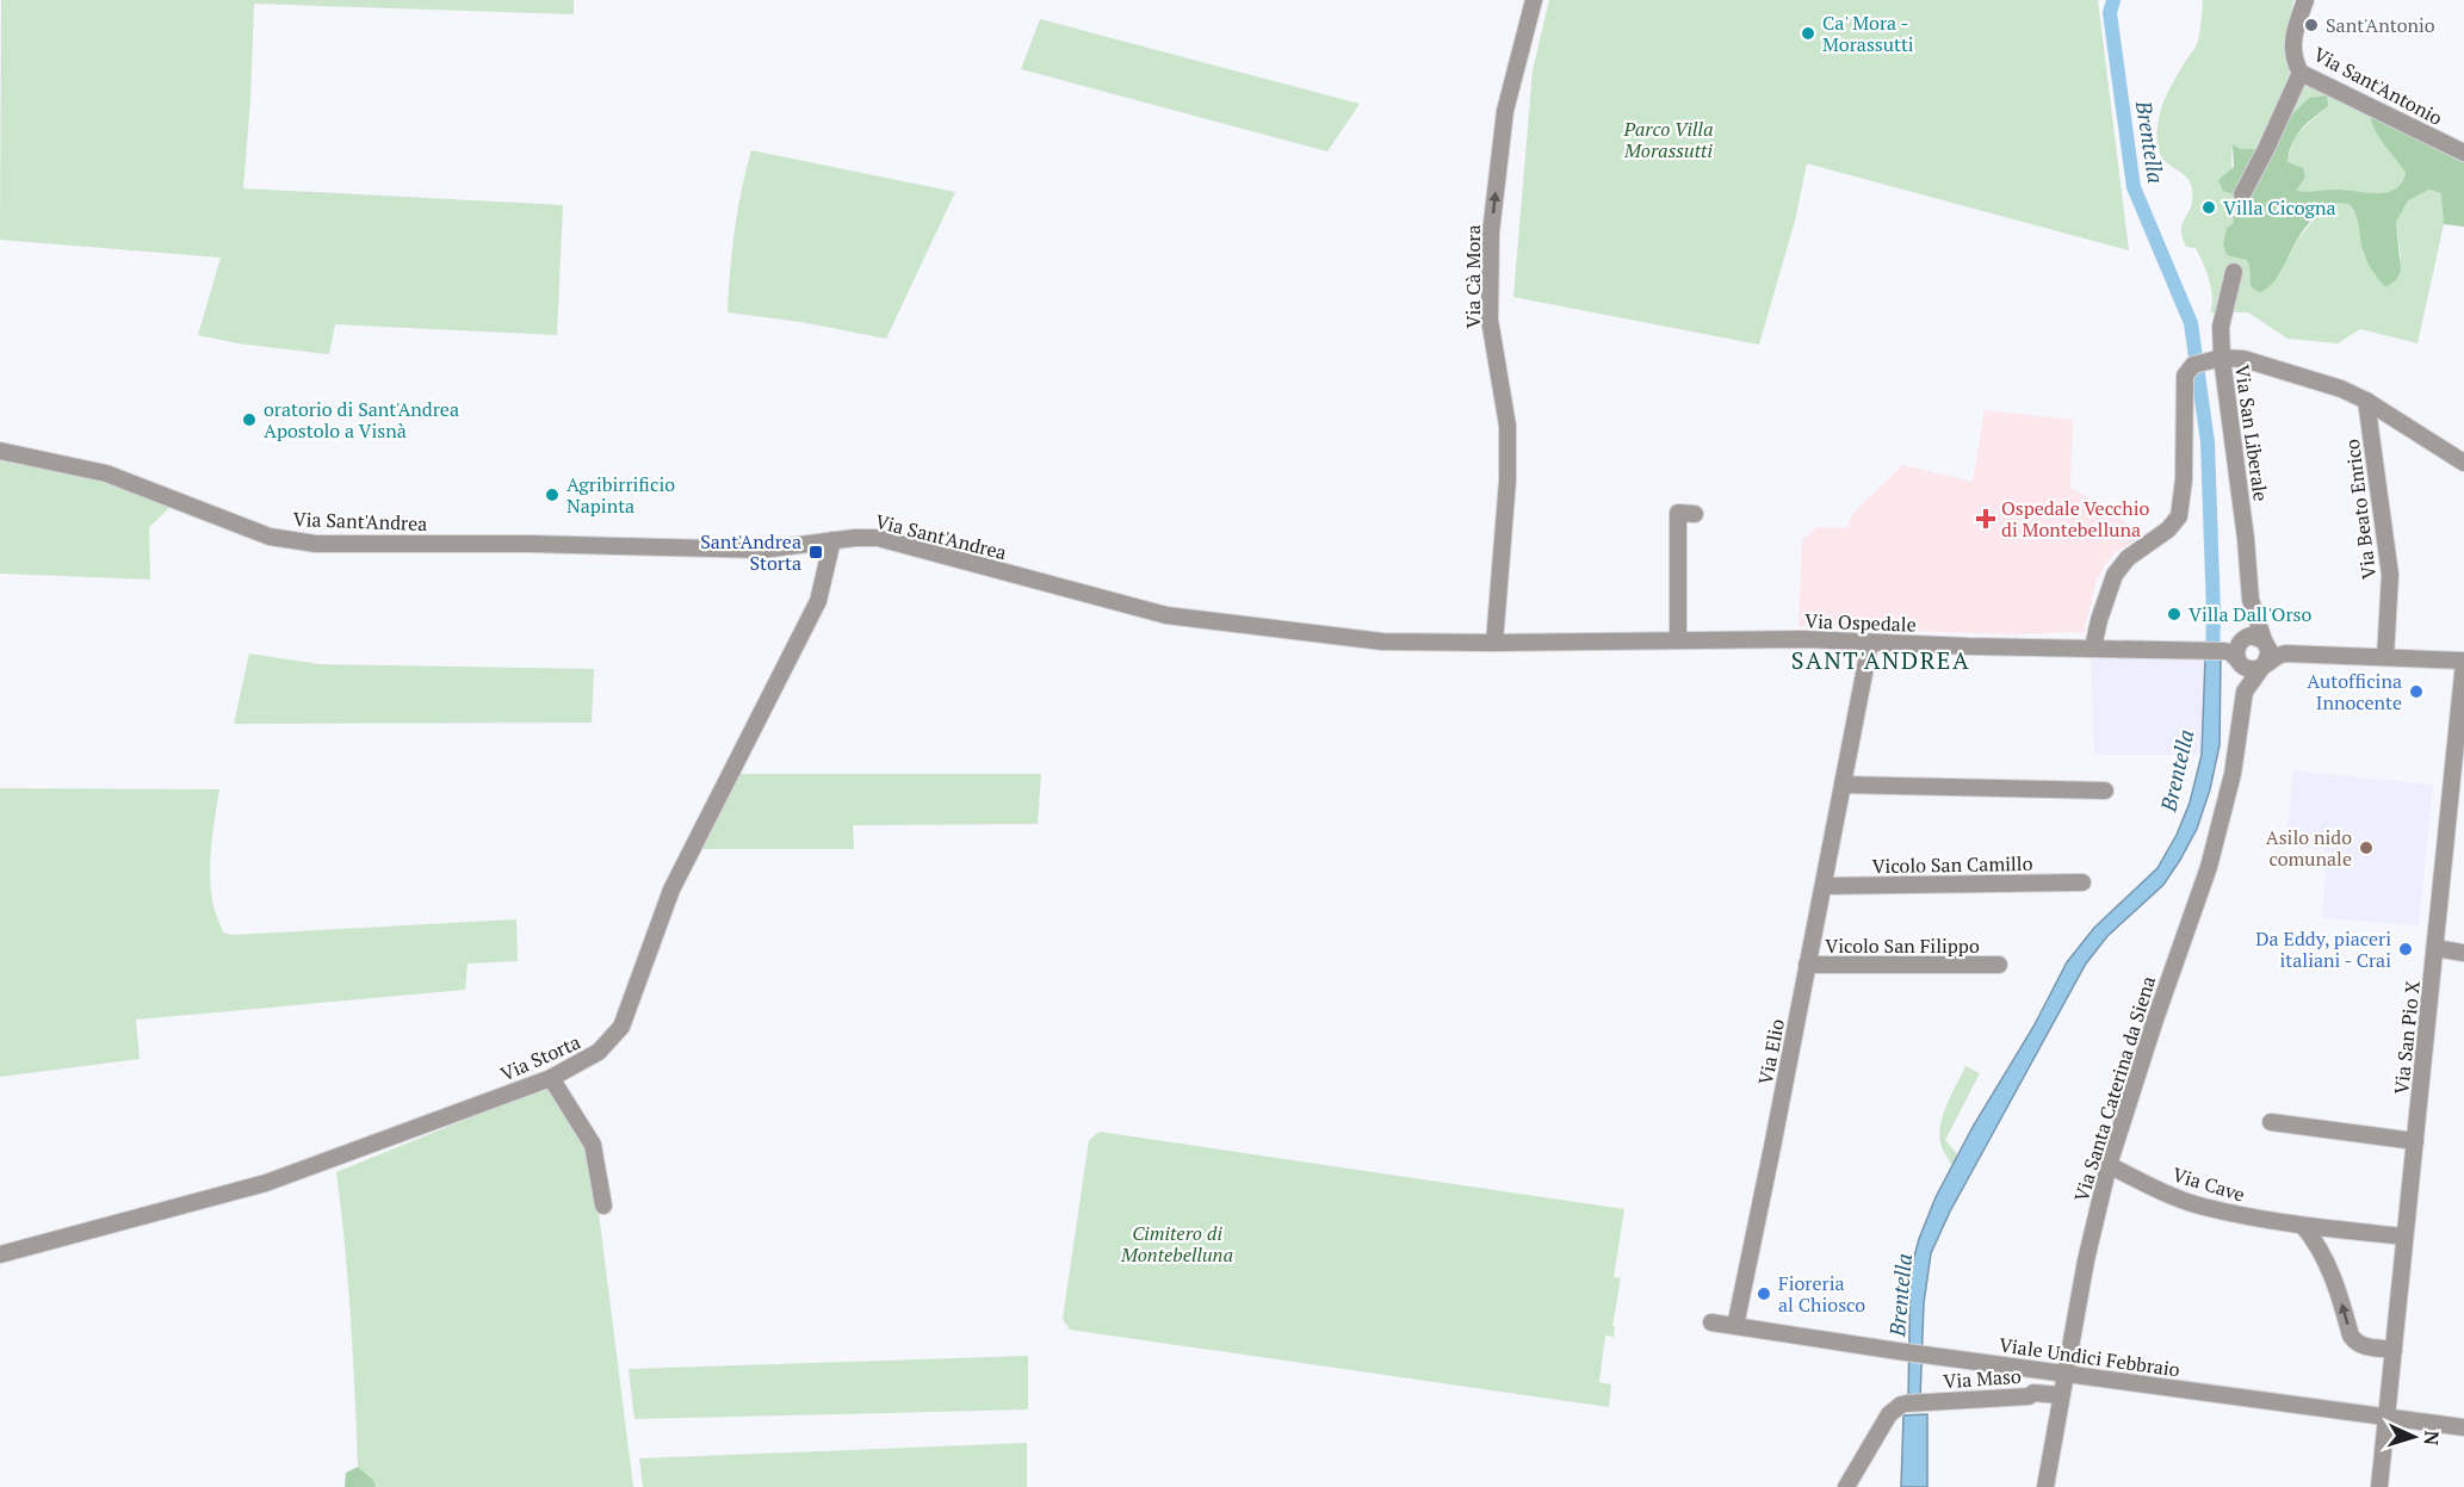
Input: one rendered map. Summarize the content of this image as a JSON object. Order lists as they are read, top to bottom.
{
  "streets": {
    "street": [
      "Via Sant'Antonio",
      "Via Cà Mora",
      "Via San Liberale",
      "Via Beato Enrico",
      "Via Sant'Andrea",
      "Via Ospedale",
      "Vicolo San Camillo",
      "Vicolo San Filippo",
      "Via San Pio X",
      "Via Elio",
      "Via Storta",
      "Via Santa Caterina da Siena",
      "Via Cave",
      "Viale Undici Febbraio",
      "Via Maso"
    ]
  },
  "crossings": [
    ["Via Cà Mora", "Via Sant'Andrea"],
    ["Via Cà Mora", "Via Ospedale"],
    ["Via San Liberale", "Via Ospedale"],
    ["Via San Liberale", "Via Santa Caterina da Siena"],
    ["Via Sant'Andrea", "Via Ospedale"],
    ["Via Sant'Andrea", "Via Storta"],
    ["Via Ospedale", "Via Elio"],
    ["Via Ospedale", "Via Santa Caterina da Siena"],
    ["Vicolo San Camillo", "Via Elio"],
    ["Vicolo San Filippo", "Via Elio"],
    ["Via San Pio X", "Via Cave"],
    ["Via San Pio X", "Viale Undici Febbraio"],
    ["Via Elio", "Viale Undici Febbraio"],
    ["Via Santa Caterina da Siena", "Via Cave"],
    ["Via Santa Caterina da Siena", "Viale Undici Febbraio"],
    ["Via Santa Caterina da Siena", "Via Maso"]
  ],
  "one_way": ["Via Cà Mora"],
  "districts": ["SANT'ANDREA"],
  "water": ["Brentella"],
  "parks": ["Parco Villa Morassutti", "Cimitero di Montebelluna"],
  "places": {
    "other": [
      "Sant'Antonio",
      "Ca' Mora - Morassutti",
      "Villa Cicogna",
      "oratorio di Sant'Andrea Apostolo a Visnà",
      "Agribirrificio Napinta",
      "Villa Dall'Orso",
      "Autofficina Innocente",
      "Asilo nido comunale",
      "Da Eddy, piaceri italiani - Crai",
      "Fioreria al Chiosco"
    ],
    "health": ["Ospedale Vecchio di Montebelluna"],
    "transit": ["Sant'Andrea Storta"]
  },
  "north": "right"
}
